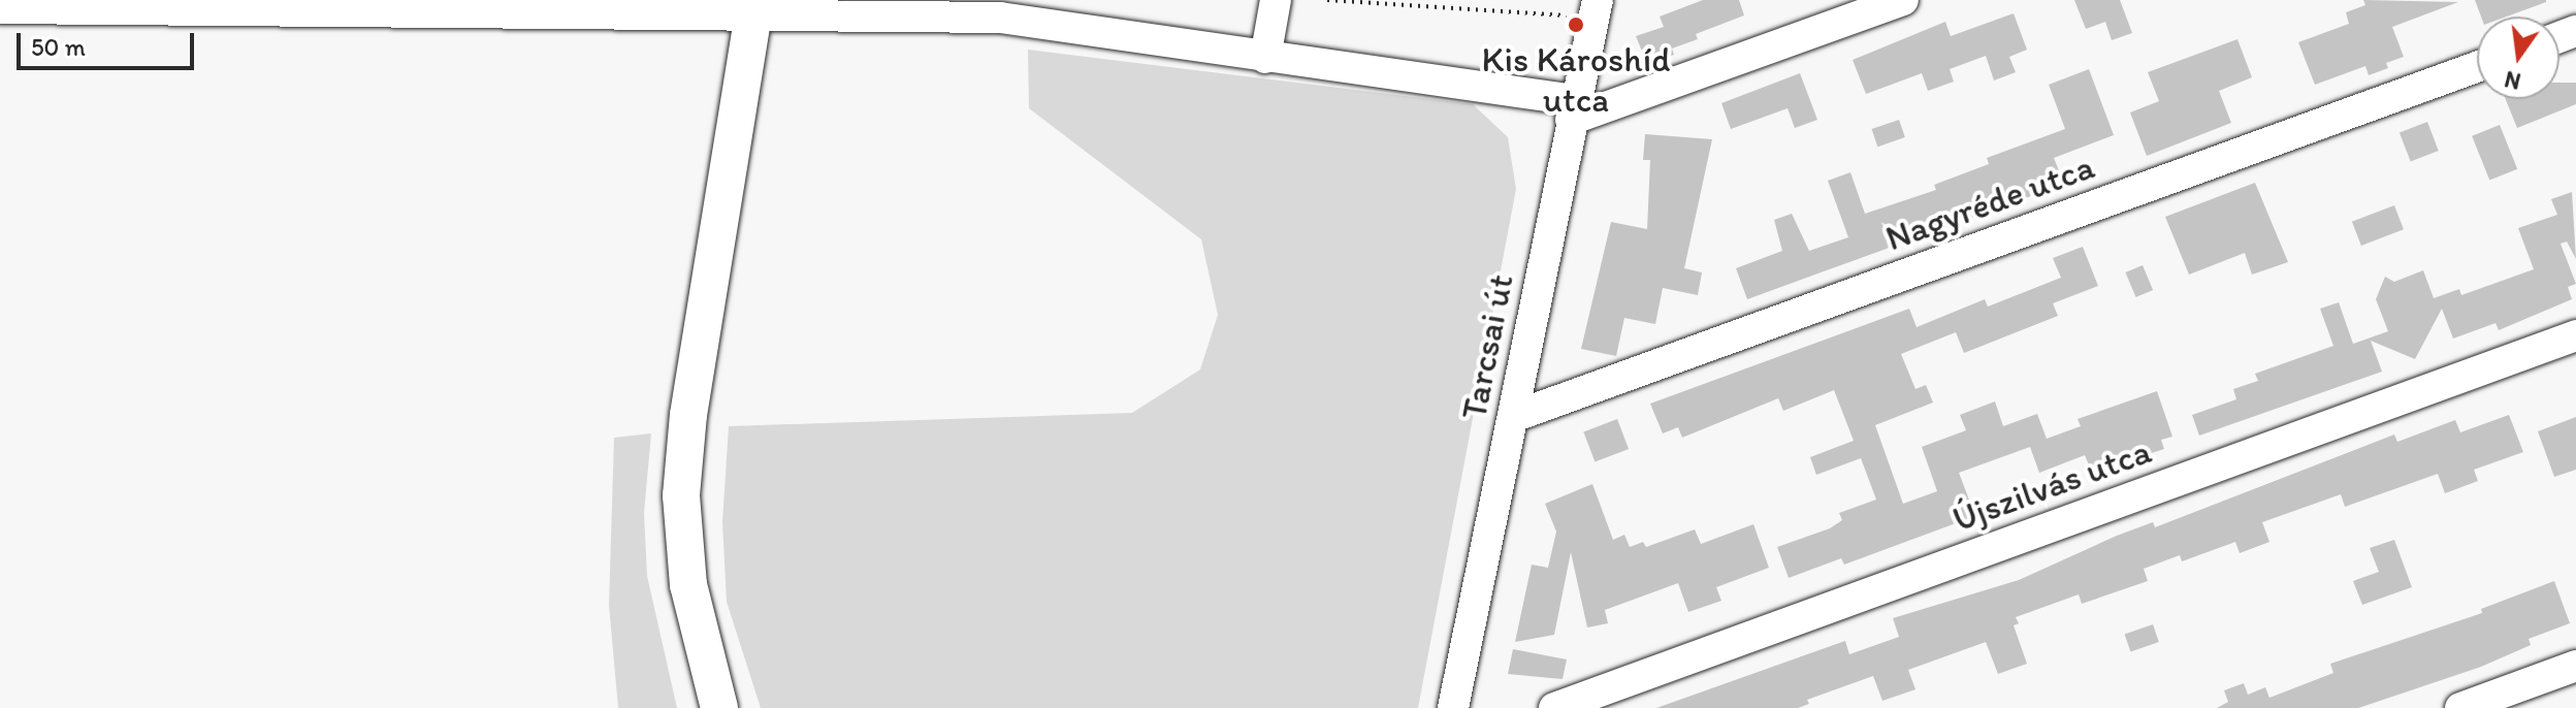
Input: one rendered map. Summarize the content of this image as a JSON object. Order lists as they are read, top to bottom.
{
  "streets": {
    "street": ["Nagyréde utca", "Tarcsai út", "Újszilvás utca"]
  },
  "crossings": [
    ["Nagyréde utca", "Tarcsai út"]
  ],
  "places": ["Kis Károshíd utca"],
  "scale_bar": "50 m",
  "north": "bottom"
}
